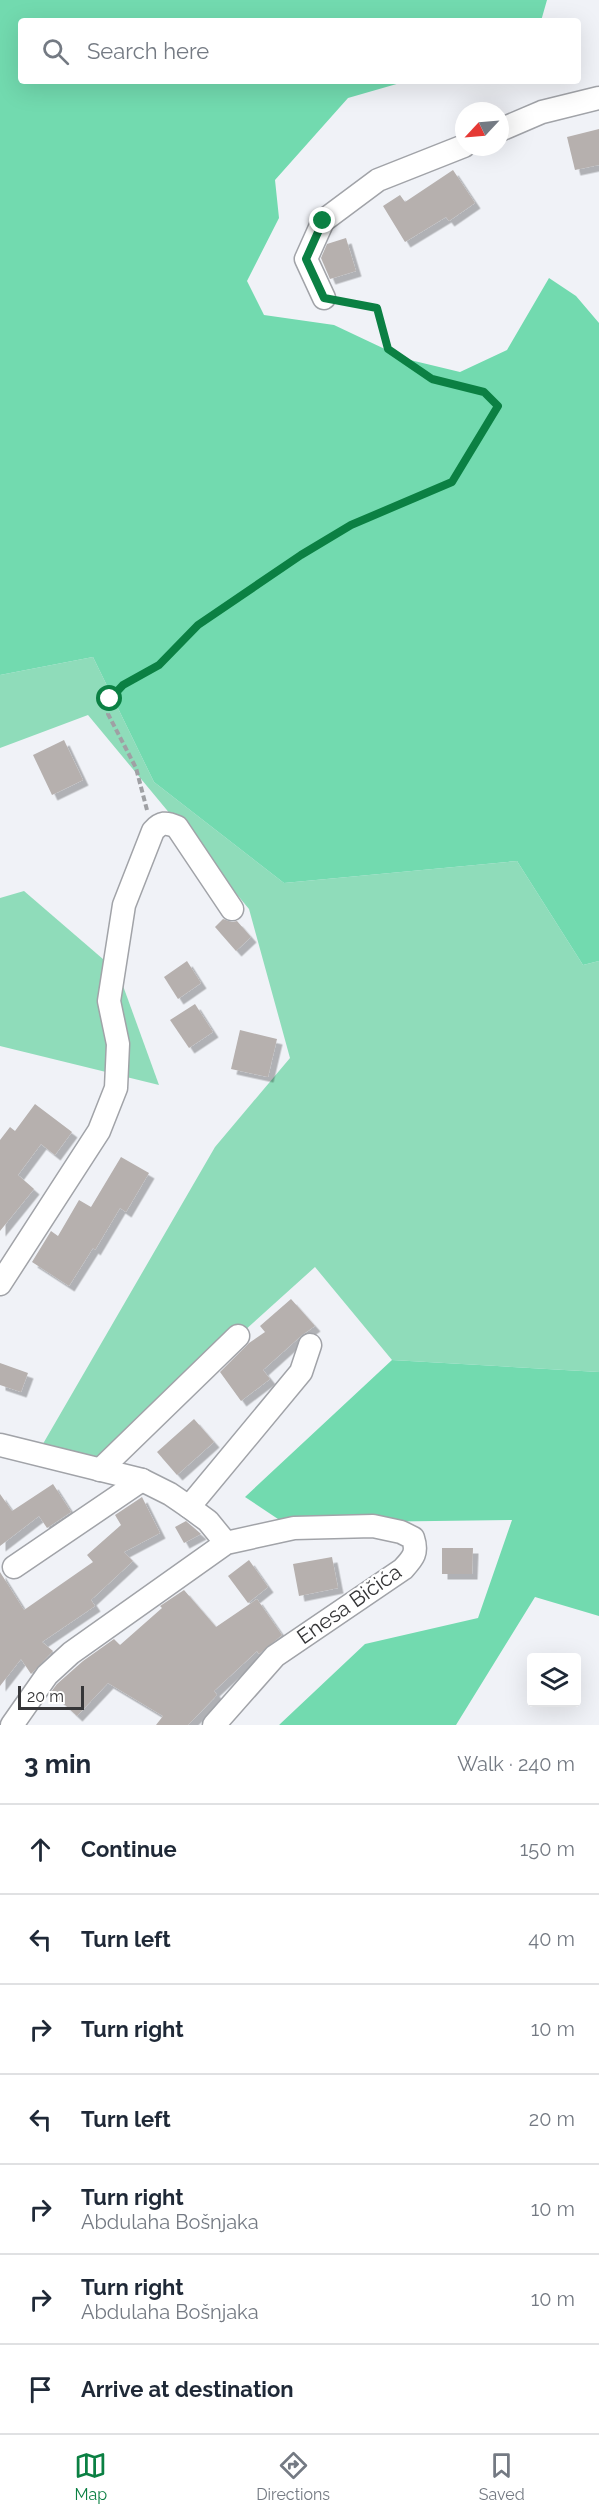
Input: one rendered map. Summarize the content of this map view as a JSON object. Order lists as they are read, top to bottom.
{
  "streets": {
    "street": ["Enesa Bičića"]
  },
  "scale_bar": "20 m",
  "north": "bottom left",
  "page": {
    "search": "Search here",
    "scale": "20 m",
    "heading": ["3 min", "Walk · 240 m"],
    "list": [
      ["Continue", "150 m"],
      ["Turn left", "40 m"],
      ["Turn right", "10 m"],
      ["Turn left", "20 m"],
      ["Turn right", "Abdulaha Bošnjaka", "10 m"],
      ["Turn right", "Abdulaha Bošnjaka", "10 m"],
      "Arrive at destination"
    ],
    "nav": ["Map", "Directions", "Saved"]
  }
}
